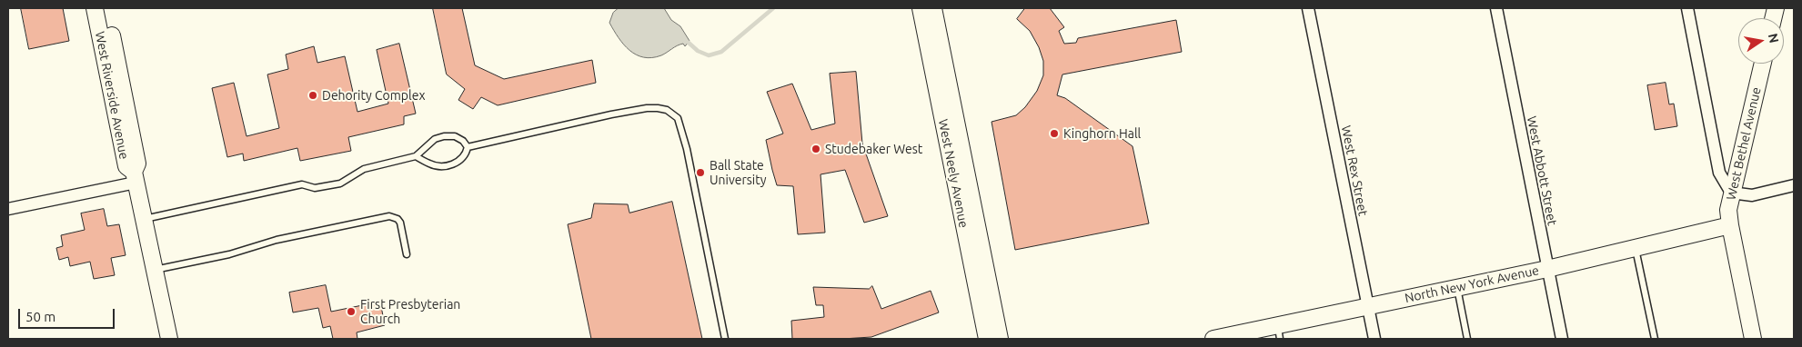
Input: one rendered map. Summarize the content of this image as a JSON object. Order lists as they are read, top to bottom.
{
  "streets": {
    "street": [
      "West Riverside Avenue",
      "West Bethel Avenue",
      "West Rex Street",
      "West Abbott Street",
      "West Neely Avenue",
      "North New York Avenue"
    ]
  },
  "crossings": [
    ["West Bethel Avenue", "North New York Avenue"],
    ["West Rex Street", "North New York Avenue"],
    ["West Abbott Street", "North New York Avenue"]
  ],
  "places": [
    "Dehority Complex",
    "Kinghorn Hall",
    "Studebaker West",
    "Ball State University",
    "First Presbyterian Church"
  ],
  "scale_bar": "50 m",
  "north": "right"
}
